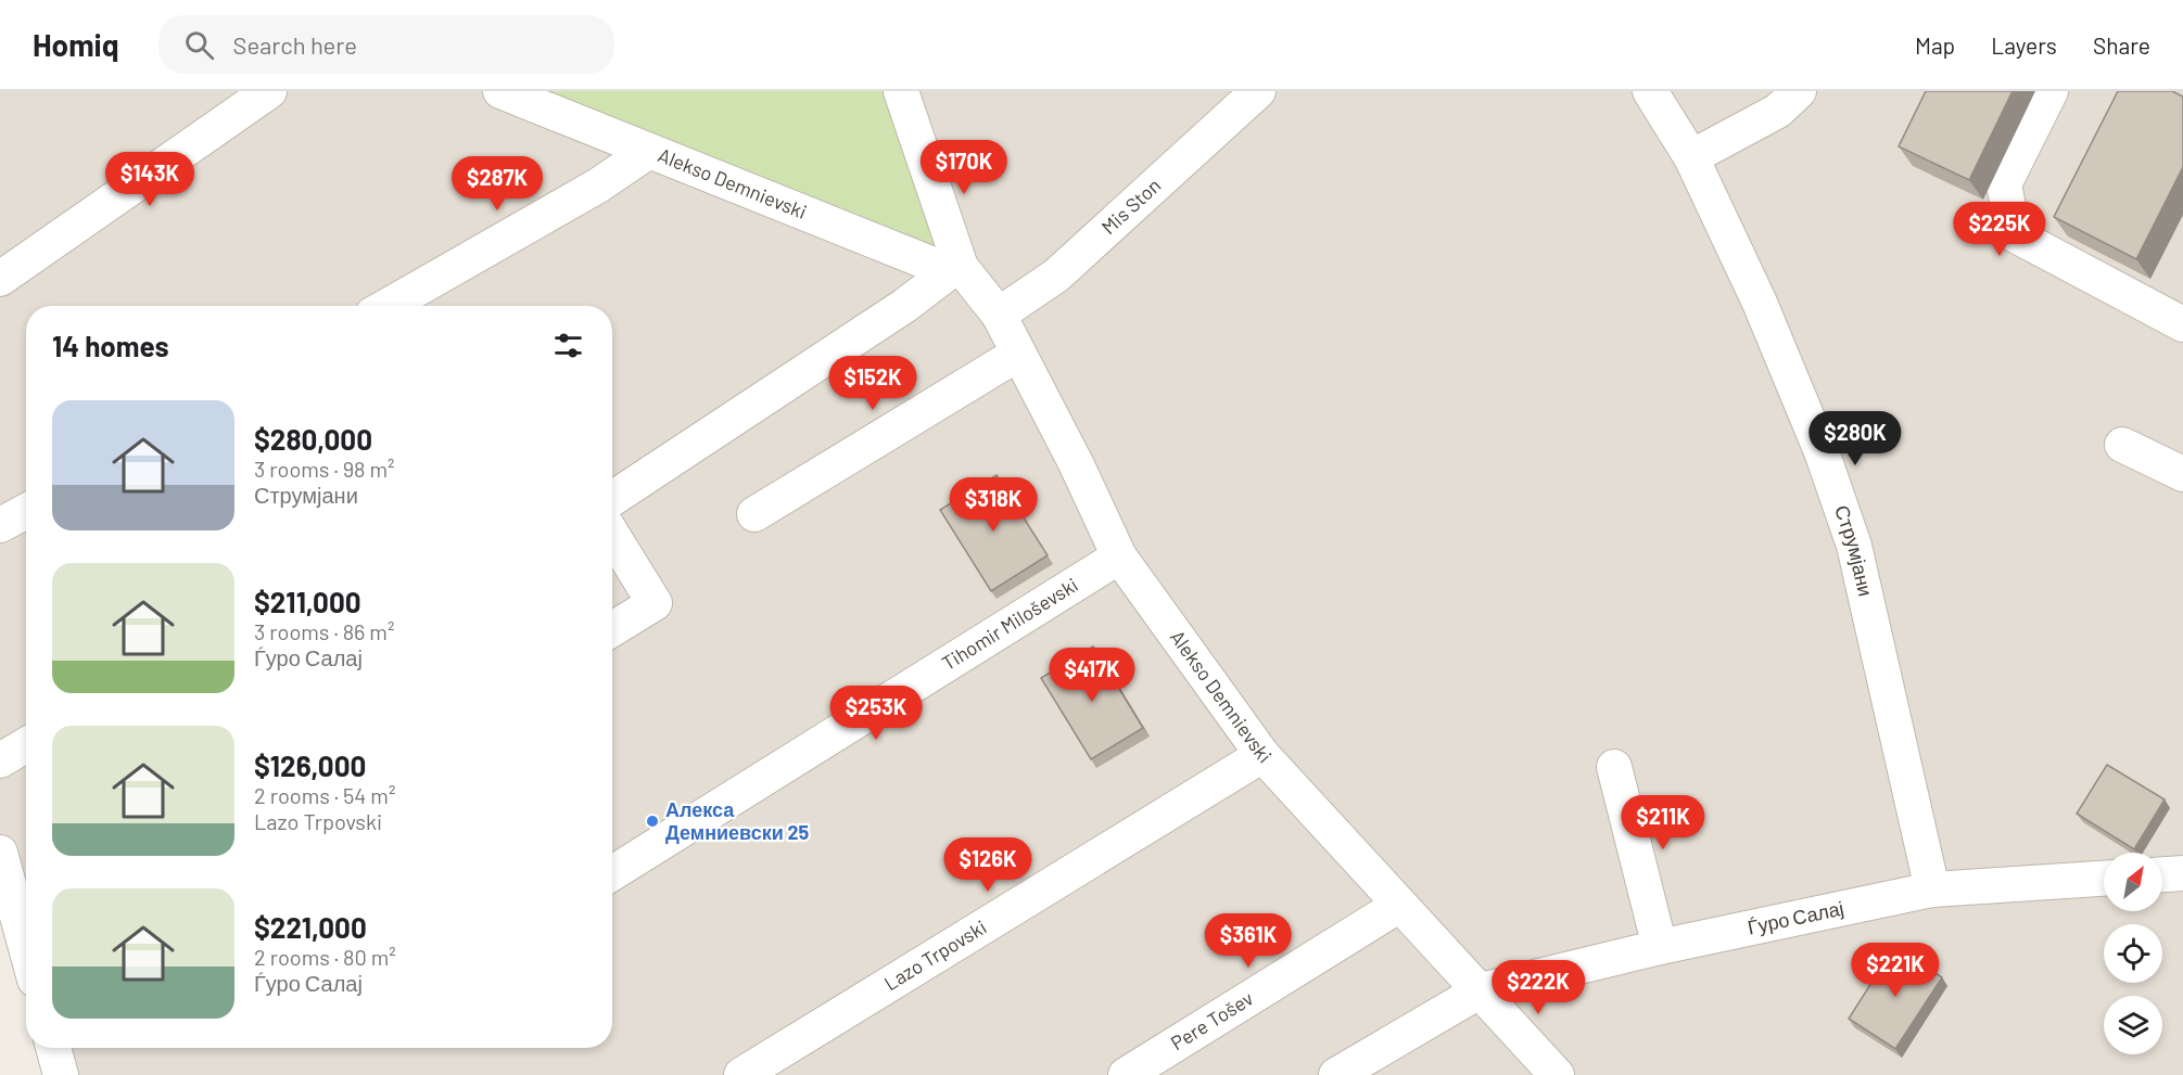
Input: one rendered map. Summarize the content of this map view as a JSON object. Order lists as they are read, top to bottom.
{
  "streets": {
    "street": [
      "Alekso Demnievski",
      "Mis Ston",
      "Струмјани",
      "Tihomir Miloševski",
      "Ѓуро Салај",
      "Lazo Trpovski",
      "Pere Tošev"
    ]
  },
  "crossings": [
    ["Alekso Demnievski", "Mis Ston"],
    ["Alekso Demnievski", "Tihomir Miloševski"],
    ["Alekso Demnievski", "Ѓуро Салај"],
    ["Alekso Demnievski", "Lazo Trpovski"],
    ["Alekso Demnievski", "Pere Tošev"],
    ["Струмјани", "Ѓуро Салај"]
  ],
  "places": ["Алекса Демниевски 25"],
  "north": "top right",
  "page": {
    "header": "Homiq",
    "search": "Search here",
    "nav": ["Map", "Layers", "Share"],
    "price": [
      "$170K",
      "$143K",
      "$287K",
      "$225K",
      "$152K",
      "$280K",
      "$318K",
      "$417K",
      "$253K",
      "$211K",
      "$126K",
      "$361K",
      "$221K",
      "$222K"
    ],
    "heading": "14 homes",
    "list": [
      {
        "name": "$280,000",
        "note": "3 rooms · 98 m² · Струмјани"
      },
      {
        "name": "$211,000",
        "note": "3 rooms · 86 m² · Ѓуро Салај"
      },
      {
        "name": "$126,000",
        "note": "2 rooms · 54 m² · Lazo Trpovski"
      },
      {
        "name": "$221,000",
        "note": "2 rooms · 80 m² · Ѓуро Салај"
      }
    ]
  }
}
